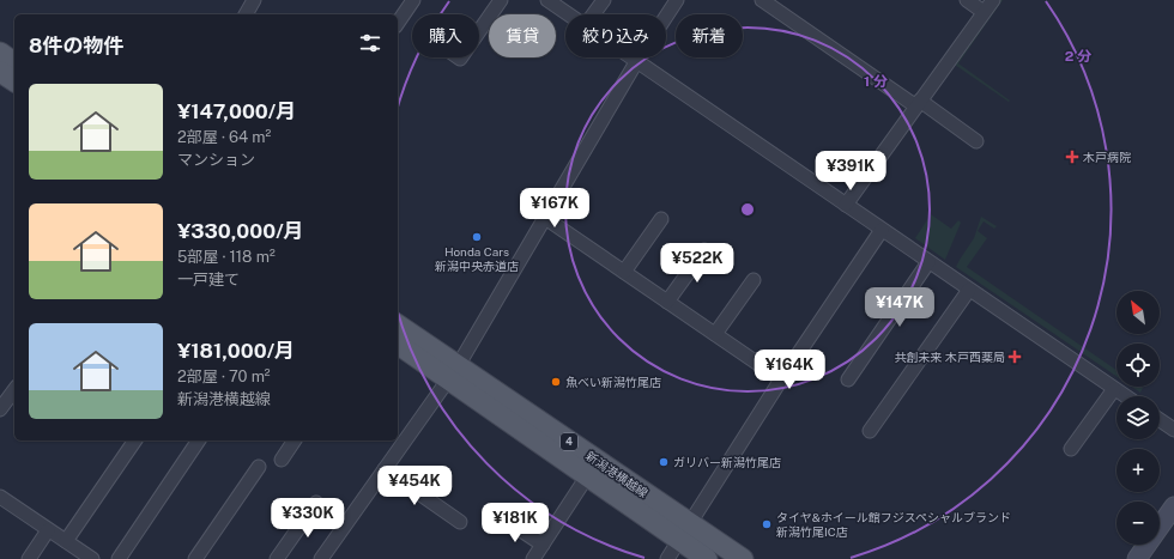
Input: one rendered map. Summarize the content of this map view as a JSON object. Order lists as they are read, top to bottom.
{
  "streets": {
    "main road": ["4", "新潟港横越線"]
  },
  "places": {
    "health": ["木戸病院", "共創未来 木戸西薬局"],
    "other": [
      "Honda Cars 新潟中央赤道店",
      "魚べい新潟竹尾店",
      "ガリバー新潟竹尾店",
      "タイヤ&ホイール館フジスペシャルブランド 新潟竹尾IC店"
    ]
  },
  "north": "top left",
  "page": {
    "chip": [
      "購入",
      "賃貸",
      "絞り込み",
      "新着"
    ],
    "heading": "8件の物件",
    "list": [
      {
        "name": "¥147,000/月",
        "note": "2部屋 · 64 m² · マンション"
      },
      {
        "name": "¥330,000/月",
        "note": "5部屋 · 118 m² · 一戸建て"
      },
      {
        "name": "¥181,000/月",
        "note": "2部屋 · 70 m² · 新潟港横越線"
      }
    ],
    "price": [
      "¥391K",
      "¥167K",
      "¥522K",
      "¥147K",
      "¥164K",
      "¥454K",
      "¥330K",
      "¥181K"
    ],
    "map_buttons": ["+", "−"]
  },
  "rings": ["2 分", "1 分"]
}
